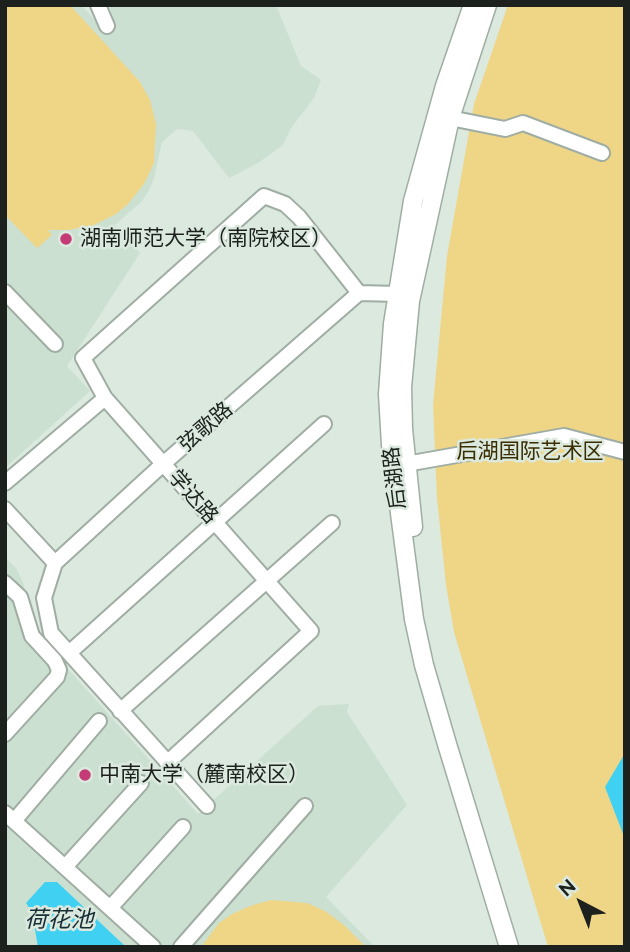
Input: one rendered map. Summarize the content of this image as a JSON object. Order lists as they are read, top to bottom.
{
  "streets": {
    "main road": ["后湖路"],
    "street": ["弦歌路", "学达路"]
  },
  "crossings": [
    ["弦歌路", "学达路"]
  ],
  "water": ["荷花池"],
  "parks": ["后湖国际艺术区"],
  "places": ["湖南师范大学（南院校区）", "中南大学（麓南校区）"],
  "north": "top left"
}
